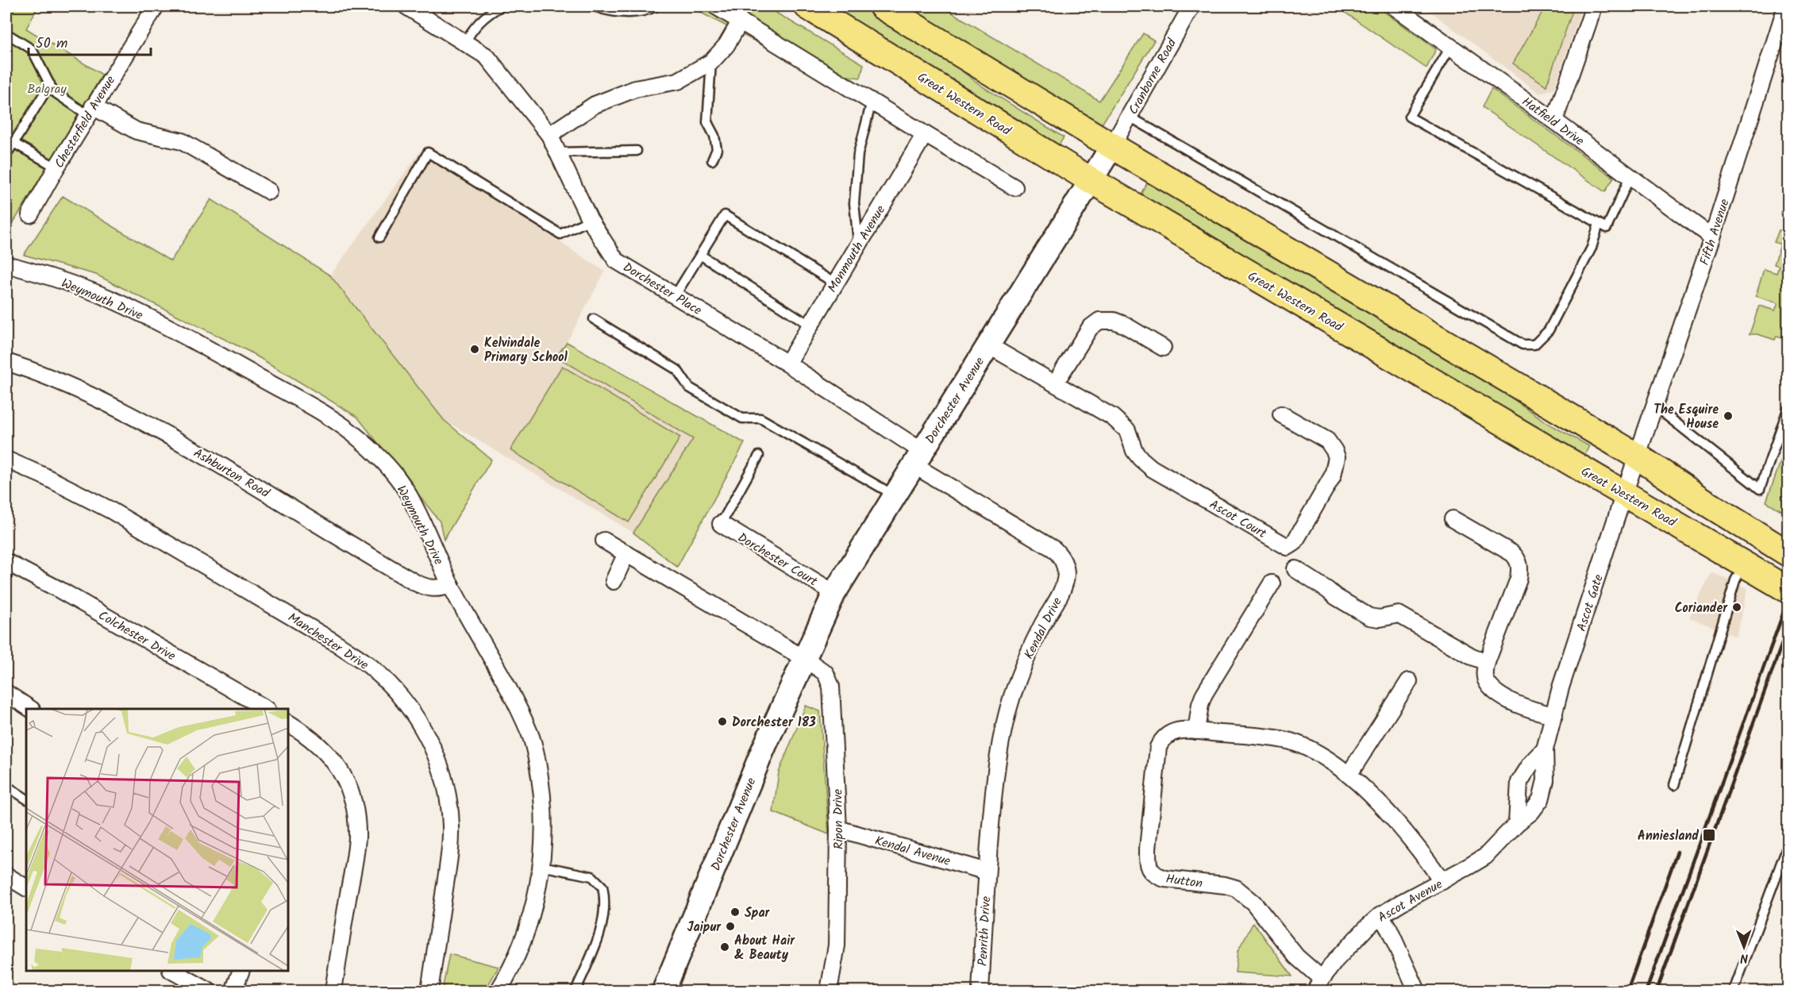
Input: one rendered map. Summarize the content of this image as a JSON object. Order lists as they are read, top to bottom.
{
  "streets": {
    "main road": ["Great Western Road"],
    "street": [
      "Cranborne Road",
      "Hatfield Drive",
      "Chesterfield Avenue",
      "Fifth Avenue",
      "Monmouth Avenue",
      "Dorchester Place",
      "Weymouth Drive",
      "Dorchester Avenue",
      "Ashburton Road",
      "Ascot Court",
      "Dorchester Court",
      "Ascot Gate",
      "Kendal Drive",
      "Colchester Drive",
      "Manchester Drive",
      "Ripon Drive",
      "Kendal Avenue",
      "Hutton",
      "Ascot Avenue",
      "Penrith Drive"
    ]
  },
  "crossings": [
    ["Cranborne Road", "Dorchester Avenue"],
    ["Great Western Road", "Dorchester Avenue"],
    ["Great Western Road", "Ascot Gate"],
    ["Hatfield Drive", "Fifth Avenue"],
    ["Fifth Avenue", "Ascot Gate"],
    ["Monmouth Avenue", "Dorchester Place"],
    ["Dorchester Place", "Dorchester Avenue"],
    ["Dorchester Place", "Kendal Drive"],
    ["Weymouth Drive", "Ashburton Road"],
    ["Dorchester Avenue", "Ascot Court"],
    ["Dorchester Avenue", "Dorchester Court"],
    ["Dorchester Avenue", "Kendal Drive"],
    ["Dorchester Avenue", "Ripon Drive"],
    ["Ascot Gate", "Ascot Avenue"],
    ["Kendal Drive", "Kendal Avenue"],
    ["Kendal Drive", "Penrith Drive"],
    ["Ripon Drive", "Kendal Avenue"],
    ["Kendal Avenue", "Penrith Drive"],
    ["Hutton", "Ascot Avenue"]
  ],
  "parks": ["Balgray"],
  "places": {
    "other": [
      "Kelvindale Primary School",
      "The Esquire House",
      "Coriander",
      "Dorchester 183",
      "Spar",
      "Jaipur",
      "About Hair & Beauty"
    ],
    "transit": ["Anniesland"]
  },
  "scale_bar": "50 m",
  "north": "bottom"
}
